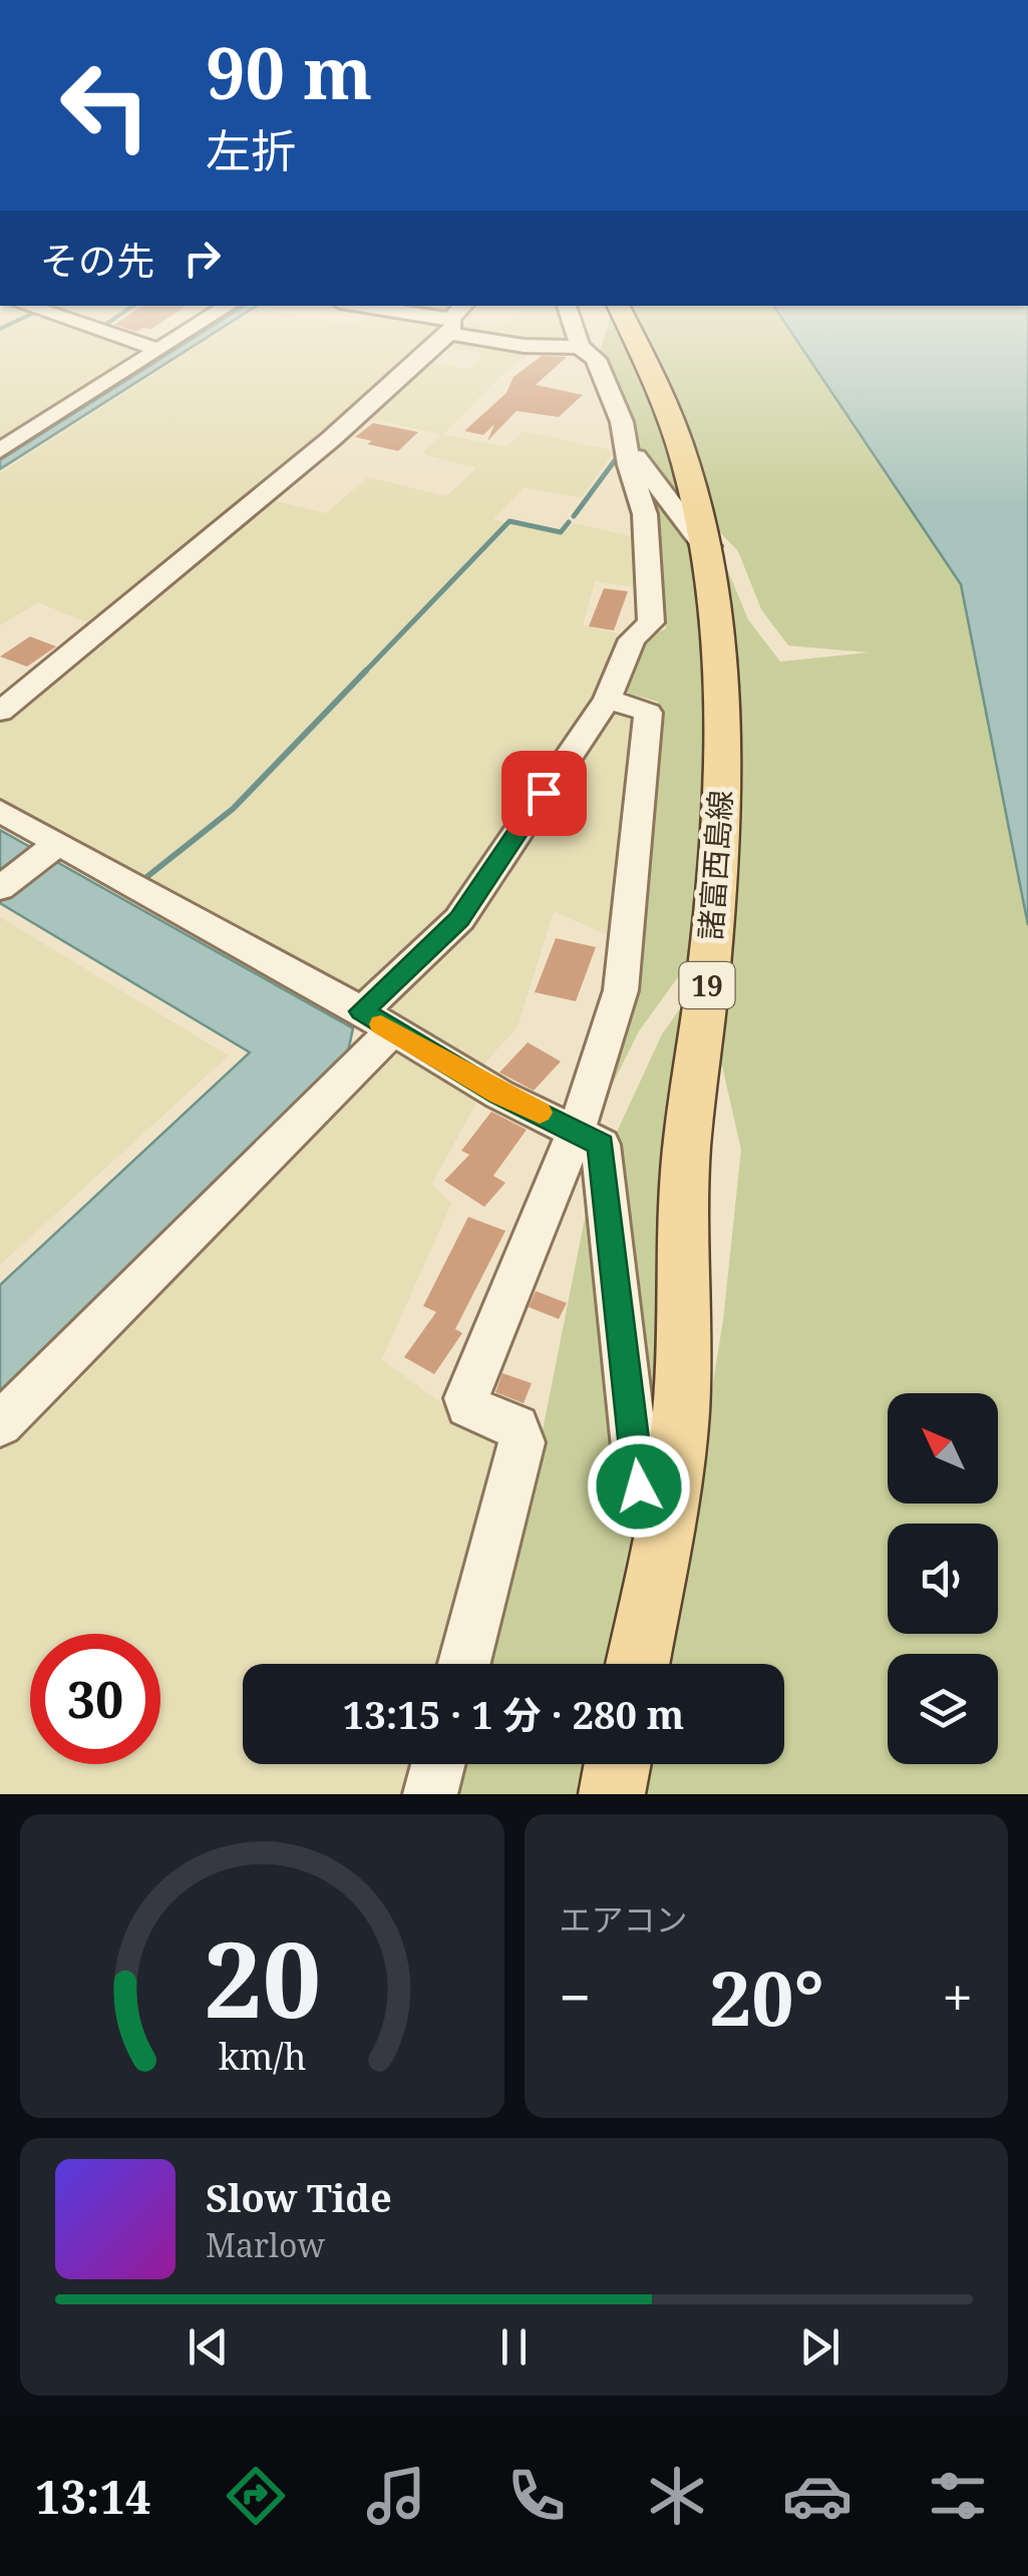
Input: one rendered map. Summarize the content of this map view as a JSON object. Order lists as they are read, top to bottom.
{
  "streets": {
    "main road": ["諸富西島線", "19"]
  },
  "north": "top left",
  "page": {
    "turn": ["90 m", "左折"],
    "then": "その先",
    "limit": "30",
    "trip": "13:15 · 1 分 · 280 m",
    "tile": "エアコン",
    "heat": ["−", "20°", "+"],
    "song": ["Slow Tide", "Marlow"],
    "tabs": "13:14",
    "gauge": ["20", "km/h"]
  }
}
